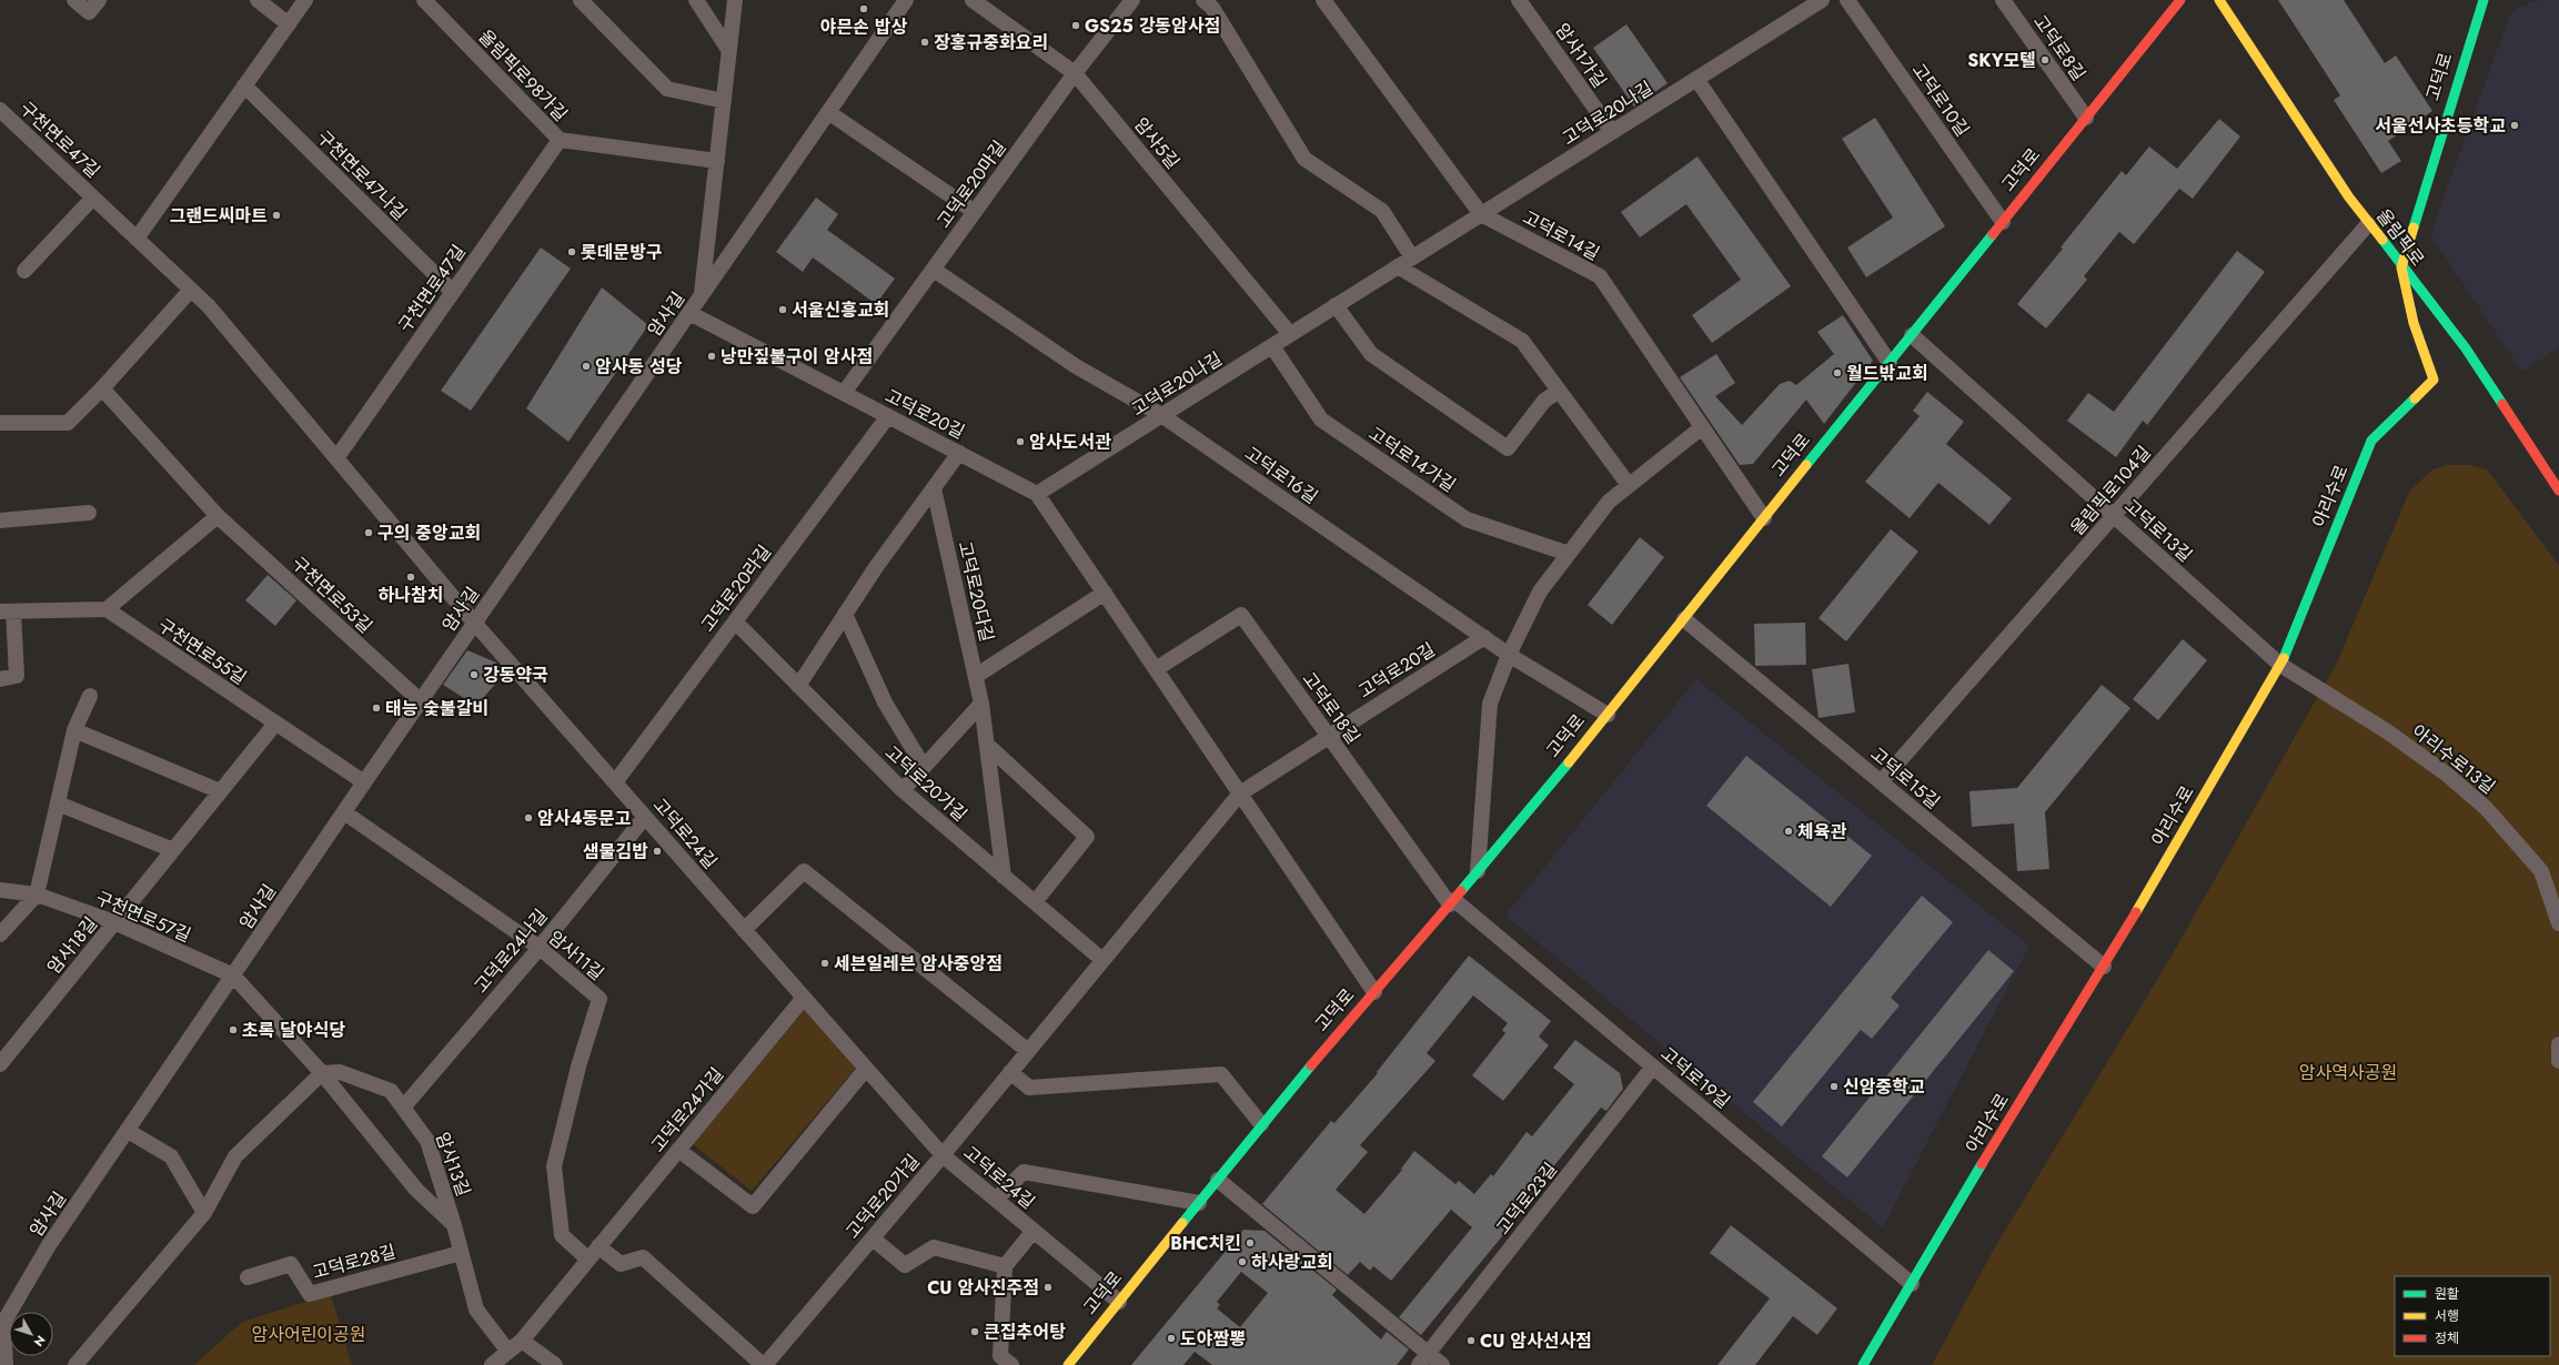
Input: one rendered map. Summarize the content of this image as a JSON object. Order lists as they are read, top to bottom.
{
  "streets": {
    "main road": ["고덕로", "올림픽로", "아리수로"],
    "street": [
      "고덕로8길",
      "암사1가길",
      "올림픽로98가길",
      "고덕로10길",
      "고덕로20나길",
      "구천면로47길",
      "암사5길",
      "구천면로47나길",
      "고덕로20마길",
      "고덕로14길",
      "암사길",
      "고덕로20길",
      "고덕로14가길",
      "고덕로16길",
      "올림픽로104길",
      "고덕로13길",
      "고덕로20라길",
      "고덕로20다길",
      "구천면로53길",
      "구천면로55길",
      "고덕로18길",
      "아리수로13길",
      "고덕로15길",
      "고덕로20가길",
      "고덕로24길",
      "구천면로57길",
      "암사18길",
      "고덕로24나길",
      "암사11길",
      "고덕로19길",
      "고덕로24가길",
      "암사13길",
      "고덕로23길",
      "고덕로28길"
    ]
  },
  "crossings": [
    ["고덕로8길", "고덕로"],
    ["암사1가길", "고덕로20나길"],
    ["올림픽로98가길", "구천면로47길"],
    ["고덕로", "고덕로10길"],
    ["고덕로", "고덕로14길"],
    ["고덕로", "올림픽로"],
    ["고덕로", "고덕로20길"],
    ["고덕로", "고덕로16길"],
    ["고덕로", "아리수로"],
    ["고덕로", "고덕로13길"],
    ["고덕로", "고덕로18길"],
    ["고덕로", "고덕로15길"],
    ["고덕로", "고덕로24길"],
    ["고덕로", "고덕로19길"],
    ["고덕로20나길", "암사5길"],
    ["고덕로20나길", "고덕로14길"],
    ["고덕로20나길", "고덕로20길"],
    ["고덕로20나길", "고덕로14가길"],
    ["고덕로20나길", "고덕로16길"],
    ["구천면로47길", "구천면로47나길"],
    ["구천면로47길", "암사길"],
    ["구천면로47길", "고덕로24길"],
    ["암사5길", "고덕로20마길"],
    ["고덕로20마길", "고덕로20길"],
    ["고덕로20마길", "고덕로16길"],
    ["올림픽로", "올림픽로104길"],
    ["올림픽로", "아리수로"],
    ["암사길", "고덕로20길"],
    ["암사길", "구천면로53길"],
    ["암사길", "구천면로55길"],
    ["암사길", "고덕로24길"],
    ["암사길", "구천면로57길"],
    ["암사길", "암사11길"],
    ["암사길", "암사13길"],
    ["고덕로20길", "고덕로16길"],
    ["고덕로20길", "고덕로20라길"],
    ["고덕로20길", "고덕로18길"],
    ["고덕로20길", "고덕로20가길"],
    ["올림픽로104길", "고덕로13길"],
    ["올림픽로104길", "고덕로15길"],
    ["아리수로", "고덕로13길"],
    ["아리수로", "아리수로13길"],
    ["아리수로", "고덕로15길"],
    ["아리수로", "고덕로19길"],
    ["고덕로13길", "아리수로13길"],
    ["고덕로20라길", "고덕로20가길"],
    ["고덕로20라길", "고덕로24길"],
    ["고덕로20다길", "고덕로20가길"],
    ["구천면로55길", "암사18길"],
    ["고덕로18길", "고덕로19길"],
    ["고덕로20가길", "고덕로24길"],
    ["고덕로24길", "고덕로24나길"],
    ["고덕로24길", "고덕로24가길"],
    ["구천면로57길", "암사18길"],
    ["구천면로57길", "암사13길"],
    ["고덕로24나길", "암사11길"],
    ["고덕로24나길", "암사13길"],
    ["암사11길", "고덕로24가길"],
    ["고덕로19길", "고덕로23길"],
    ["고덕로24가길", "암사13길"],
    ["암사13길", "고덕로28길"]
  ],
  "parks": ["암사역사공원", "암사어린이공원"],
  "places": [
    "야믄손 밥상",
    "GS25 강동암사점",
    "장홍규중화요리",
    "SKY모텔",
    "서울선사초등학교",
    "그랜드씨마트",
    "롯데문방구",
    "서울신흥교회",
    "낭만짚불구이 암사점",
    "암사동 성당",
    "월드밖교회",
    "암사도서관",
    "구의 중앙교회",
    "하나참치",
    "강동약국",
    "태능 숯불갈비",
    "암사4동문고",
    "체육관",
    "샘물김밥",
    "세븐일레븐 암사중앙점",
    "초록 달야식당",
    "신암중학교",
    "BHC치킨",
    "하사랑교회",
    "CU 암사진주점",
    "큰집추어탕",
    "도야짬뽕",
    "CU 암사선사점"
  ],
  "legend": ["원활", "서행", "정체"],
  "north": "bottom right"
}
